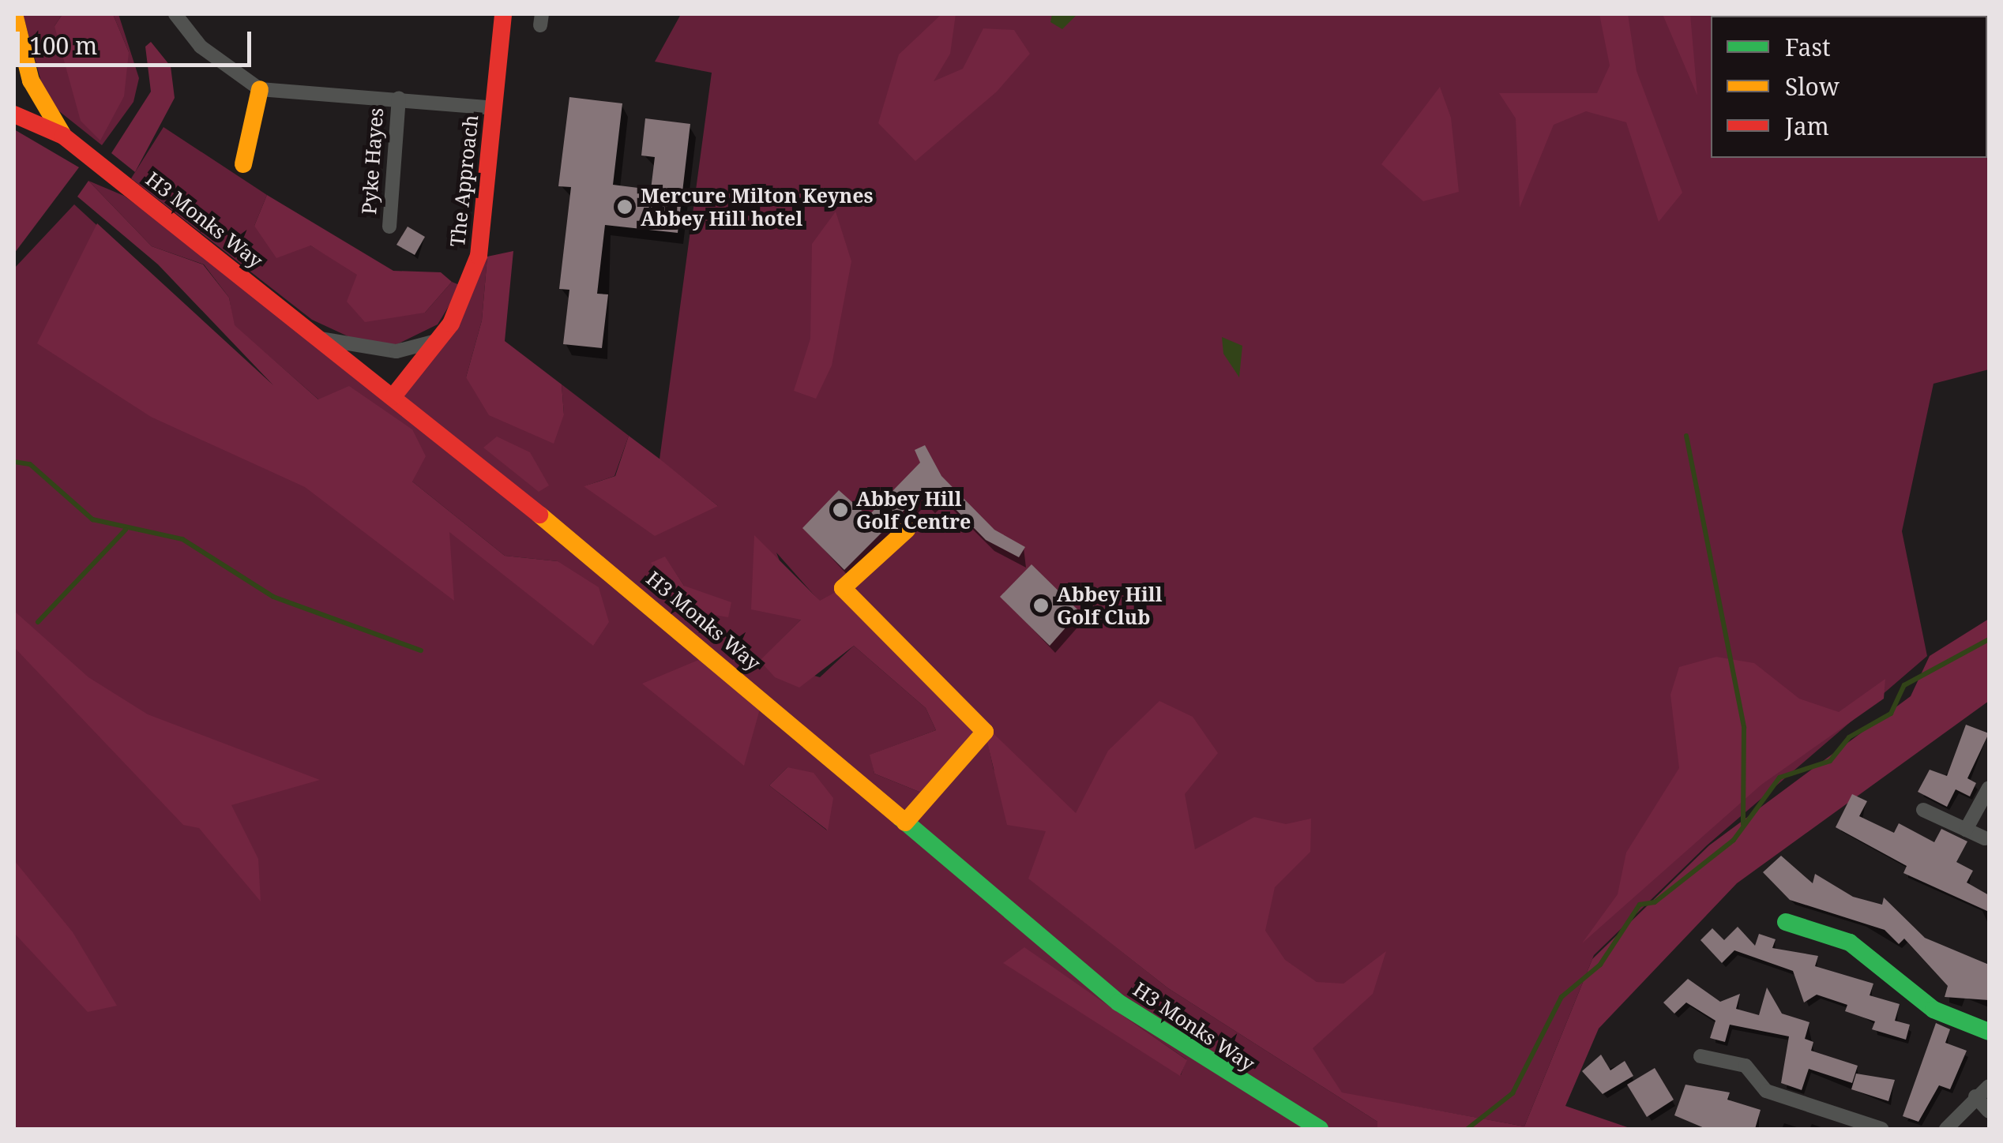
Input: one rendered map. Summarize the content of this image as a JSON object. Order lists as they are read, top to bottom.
{
  "streets": {
    "street": ["Pyke Hayes", "The Approach", "H3 Monks Way"]
  },
  "crossings": [
    ["Pyke Hayes", "The Approach"],
    ["The Approach", "H3 Monks Way"]
  ],
  "places": ["Mercure Milton Keynes Abbey Hill hotel", "Abbey Hill Golf Centre", "Abbey Hill Golf Club"],
  "legend": ["Fast", "Slow", "Jam"],
  "scale_bar": "100 m"
}
